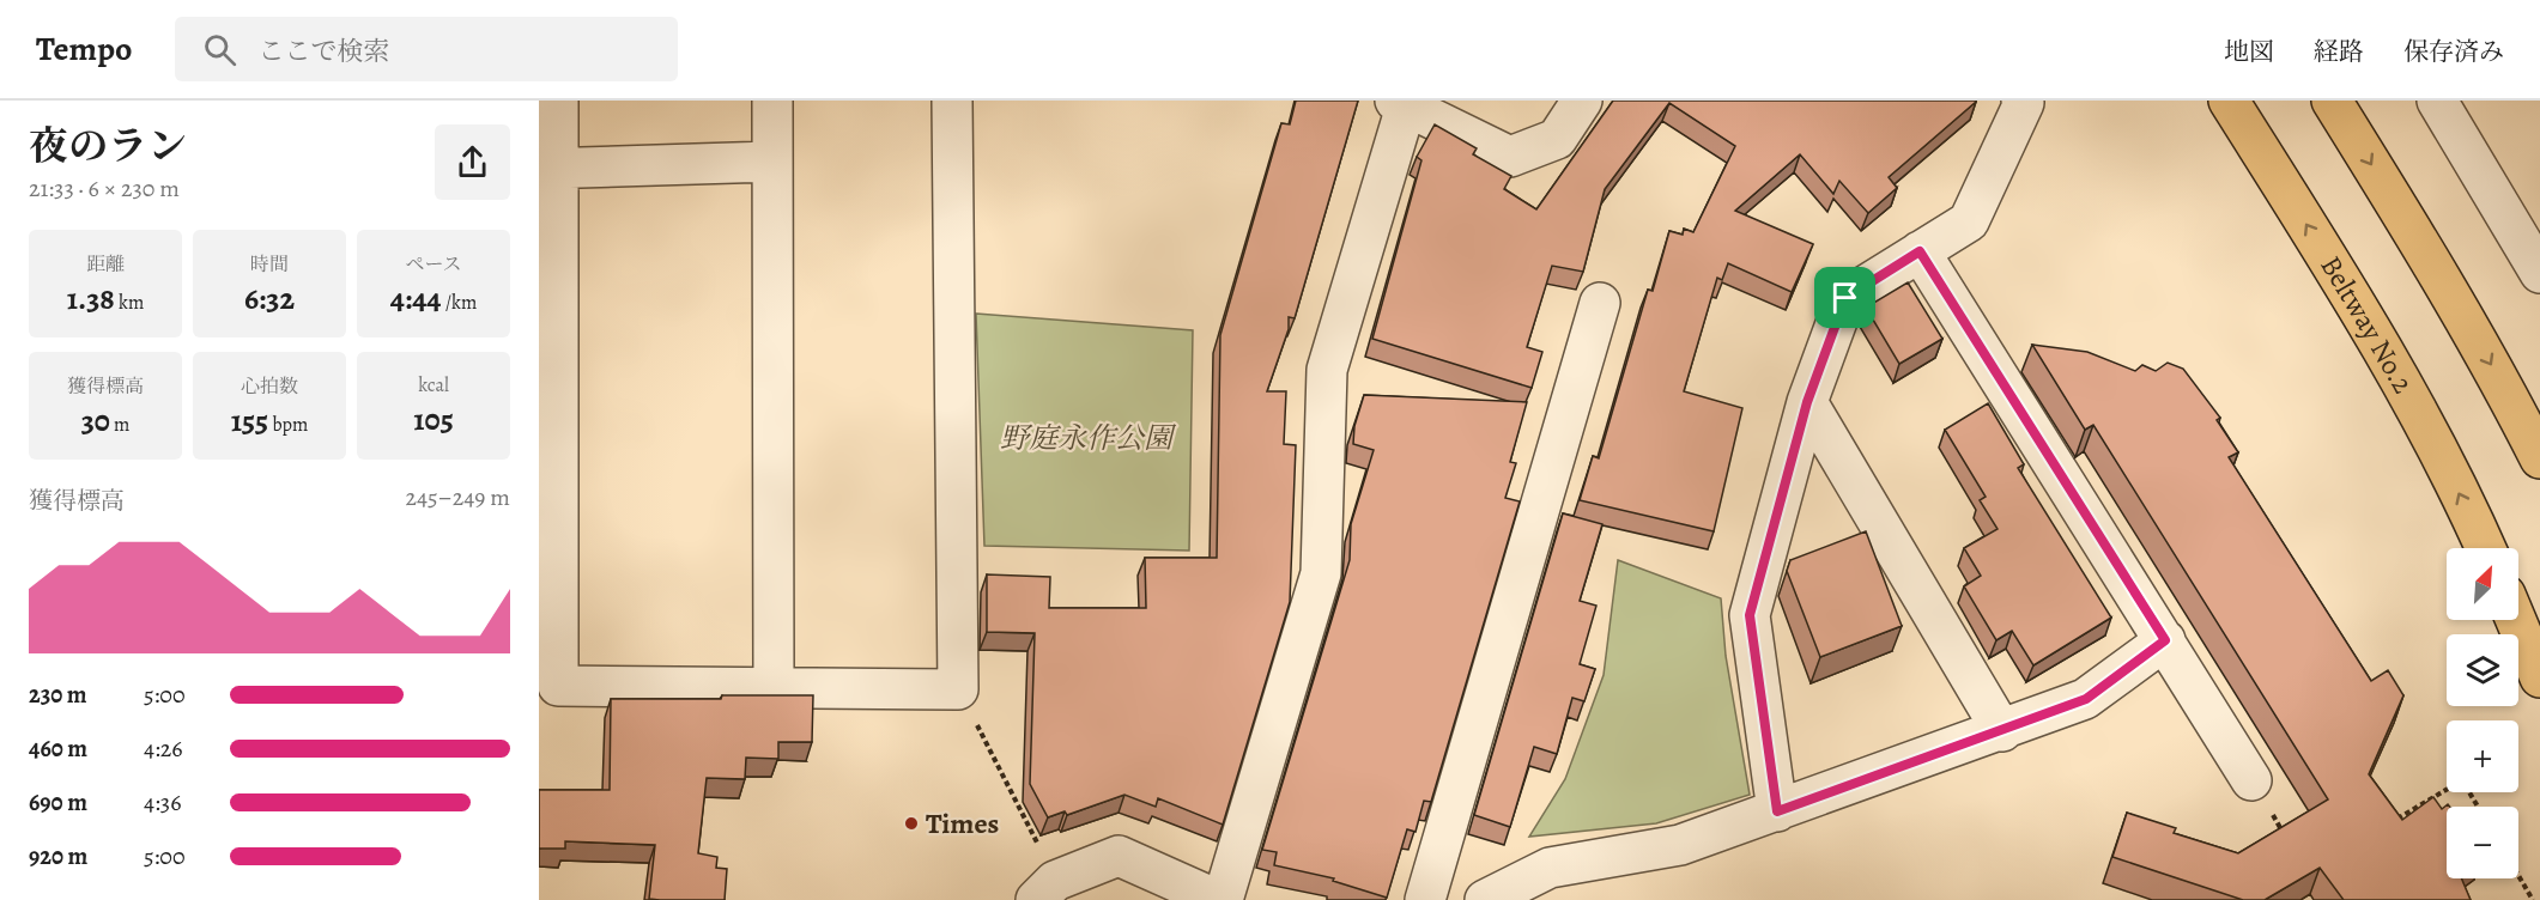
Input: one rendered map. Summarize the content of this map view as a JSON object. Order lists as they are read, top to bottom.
{
  "streets": {
    "main road": ["Beltway No.2"]
  },
  "parks": ["野庭永作公園"],
  "places": ["Times"],
  "north": "top right",
  "page": {
    "header": "Tempo",
    "search": "ここで検索",
    "nav": ["地図", "経路", "保存済み"],
    "heading": ["夜のラン", "21:33 · 6 × 230 m"],
    "stats": [
      ["距離", "1.38 km"],
      ["時間", "6:32"],
      ["ペース", "4:44 /km"],
      ["獲得標高", "30 m"],
      ["心拍数", "155 bpm"],
      ["kcal", "105"]
    ],
    "chart": ["獲得標高", "245–249 m"],
    "map_buttons": ["+", "−"],
    "list": [
      {
        "name": "230 m",
        "note": "5:00"
      },
      {
        "name": "460 m",
        "note": "4:26"
      },
      {
        "name": "690 m",
        "note": "4:36"
      },
      {
        "name": "920 m",
        "note": "5:00"
      }
    ]
  }
}
